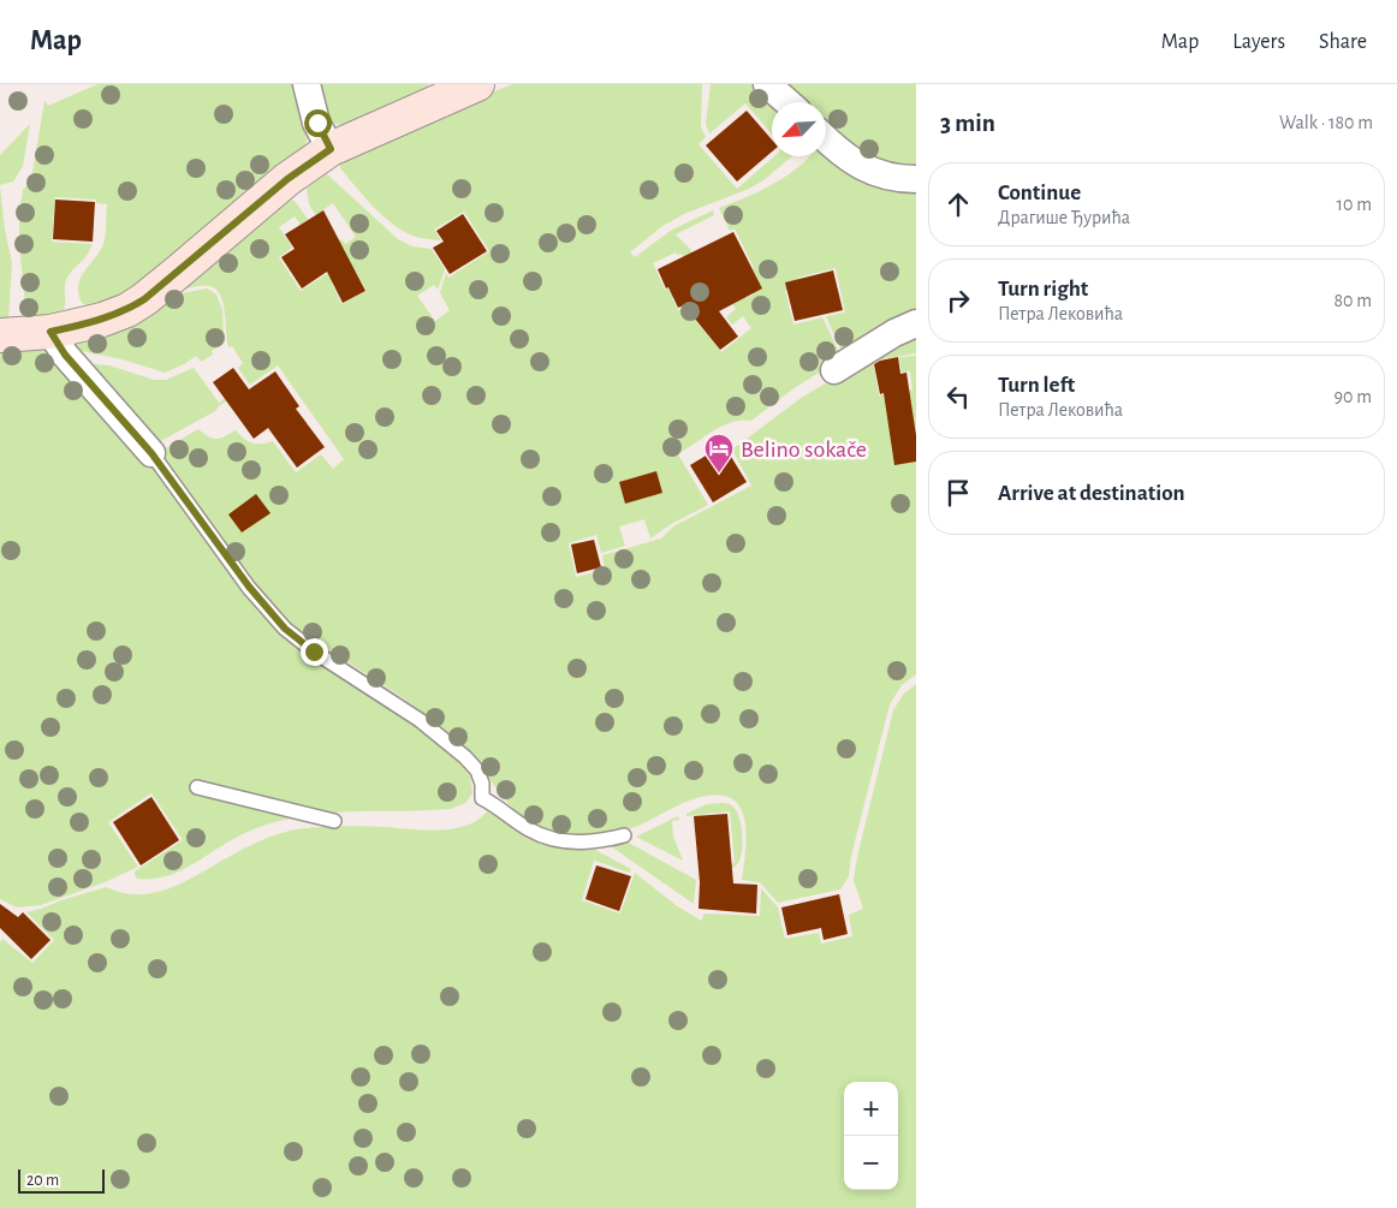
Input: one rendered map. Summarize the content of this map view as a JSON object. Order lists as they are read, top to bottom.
{
  "places": {
    "hotel": ["Belino sokače"]
  },
  "scale_bar": "20 m",
  "north": "bottom left",
  "page": {
    "header": "Map",
    "nav": ["Map", "Layers", "Share"],
    "heading": ["3 min", "Walk · 180 m"],
    "list": [
      ["Continue", "Драгише Ђурића", "10 m"],
      ["Turn right", "Петра Лековића", "80 m"],
      ["Turn left", "Петра Лековића", "90 m"],
      "Arrive at destination"
    ],
    "map_buttons": ["+", "−"],
    "scale": "20 m"
  }
}
